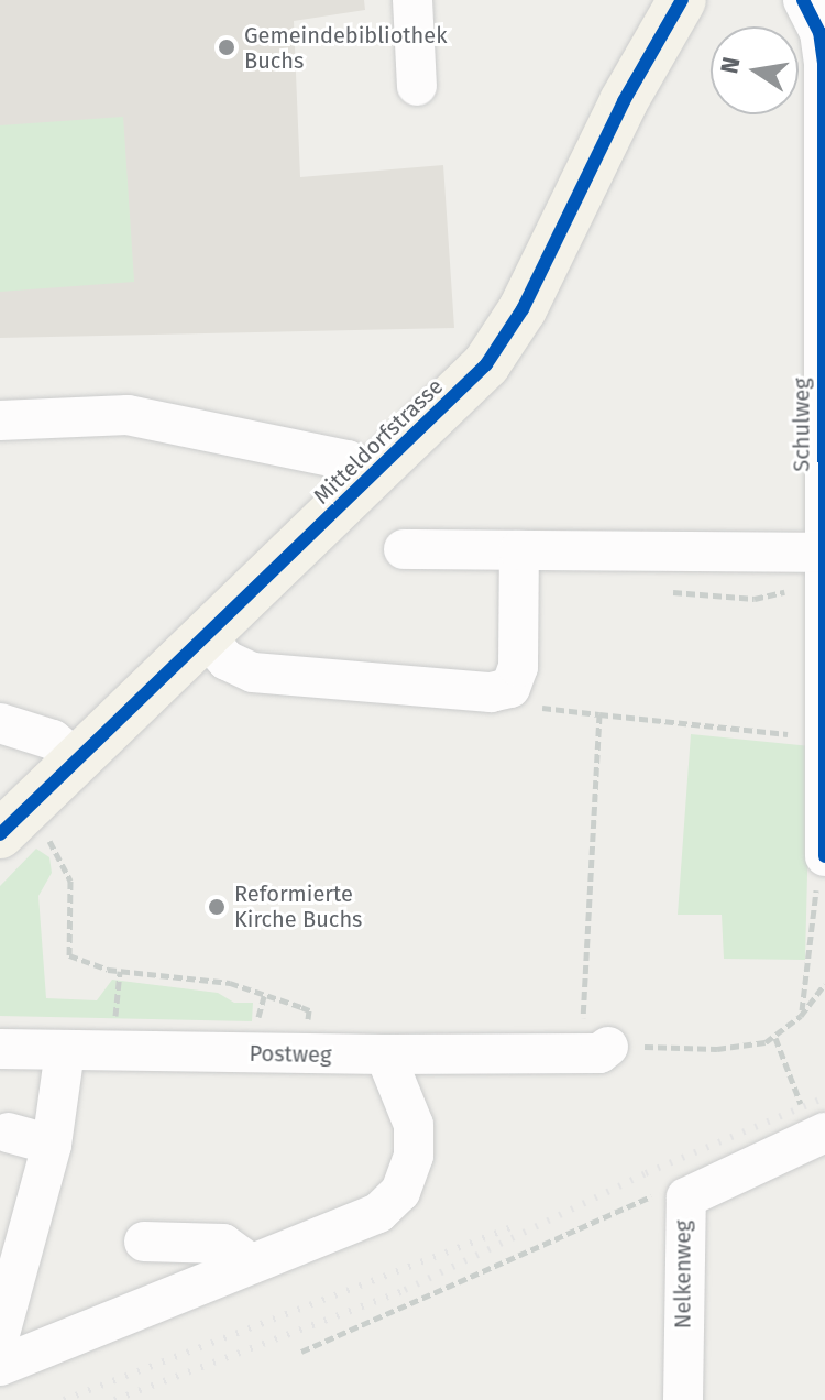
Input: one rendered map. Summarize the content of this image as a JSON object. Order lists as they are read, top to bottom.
{
  "streets": {
    "main road": ["Mitteldorfstrasse"],
    "street": ["Schulweg", "Postweg", "Nelkenweg"]
  },
  "places": ["Gemeindebibliothek Buchs", "Reformierte Kirche Buchs"],
  "north": "left"
}
